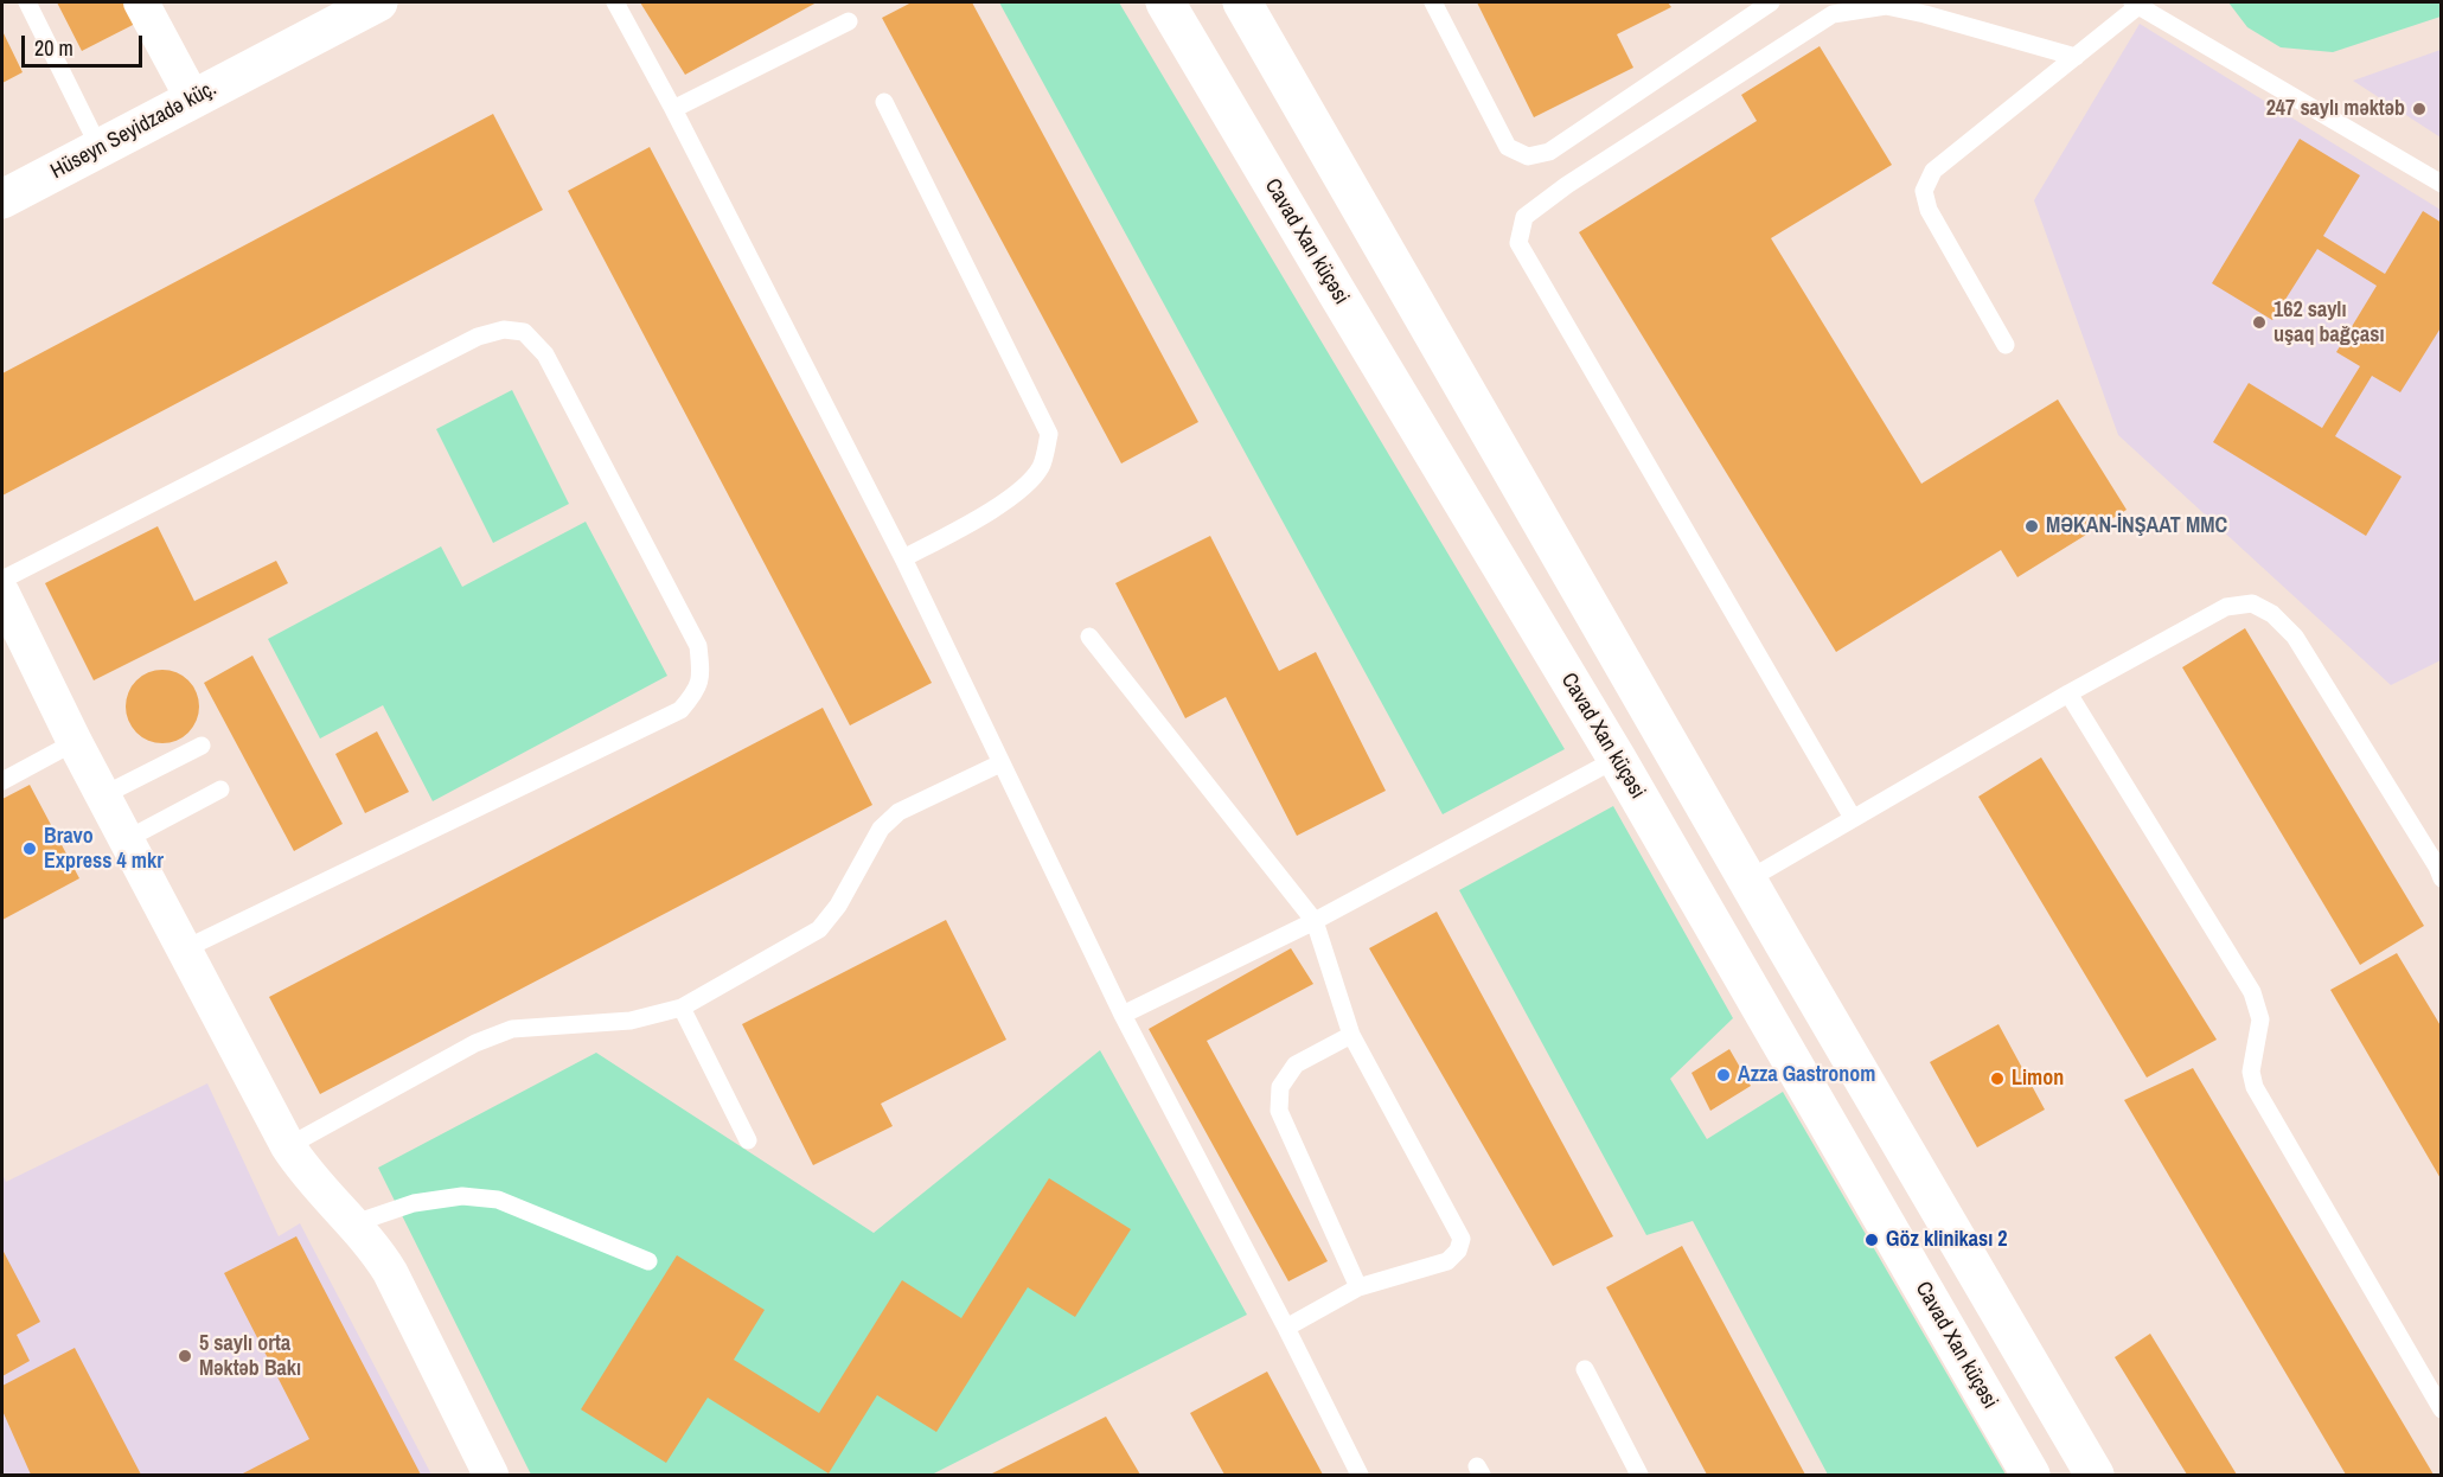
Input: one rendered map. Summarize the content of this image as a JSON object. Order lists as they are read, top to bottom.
{
  "streets": {
    "street": ["Hüseyn Seyidzadə küç.", "Cavad Xan küçəsi"]
  },
  "places": [
    "247 saylı məktəb",
    "162 saylı uşaq bağçası",
    "MƏKAN-İNŞAAT MMC",
    "Bravo Express 4 mkr",
    "Azza Gastronom",
    "Limon",
    "Göz klinikası 2",
    "5 saylı orta Məktəb Bakı"
  ],
  "scale_bar": "20 m"
}
